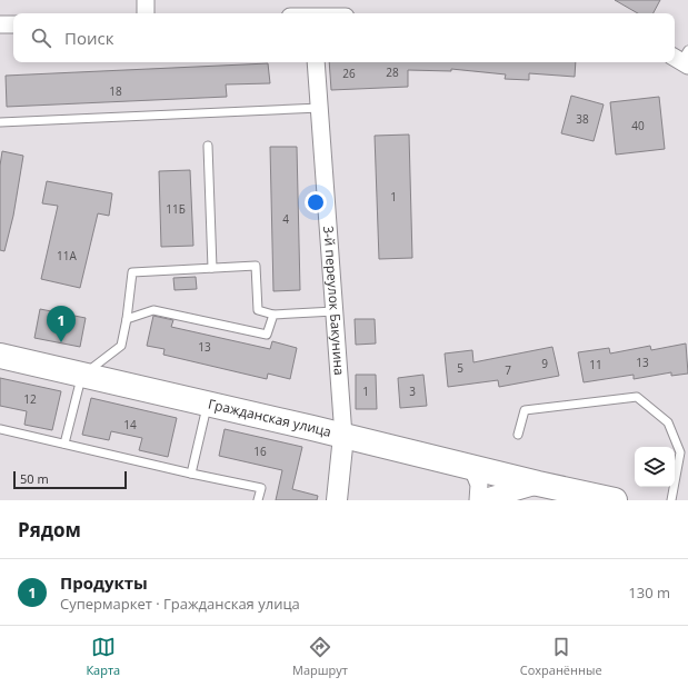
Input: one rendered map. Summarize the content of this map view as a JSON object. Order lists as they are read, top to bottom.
{
  "streets": {
    "main road": ["Гражданская улица"],
    "street": ["3-й переулок Бакунина"]
  },
  "crossings": [
    ["3-й переулок Бакунина", "Гражданская улица"]
  ],
  "house_numbers": [
    "28",
    "26",
    "18",
    "38",
    "40",
    "1",
    "11Б",
    "4",
    "11А",
    "13",
    "13",
    "9",
    "11",
    "5",
    "7",
    "1",
    "3",
    "12",
    "14",
    "16"
  ],
  "scale_bar": "50 m",
  "page": {
    "search": "Поиск",
    "pins": "1",
    "scale": "50 m",
    "heading": "Рядом",
    "list": [
      {
        "mark": "1",
        "name": "Продукты",
        "note": "Супермаркет · Гражданская улица",
        "value": "130 m"
      }
    ],
    "nav": ["Карта", "Маршрут", "Сохранённые"]
  }
}
